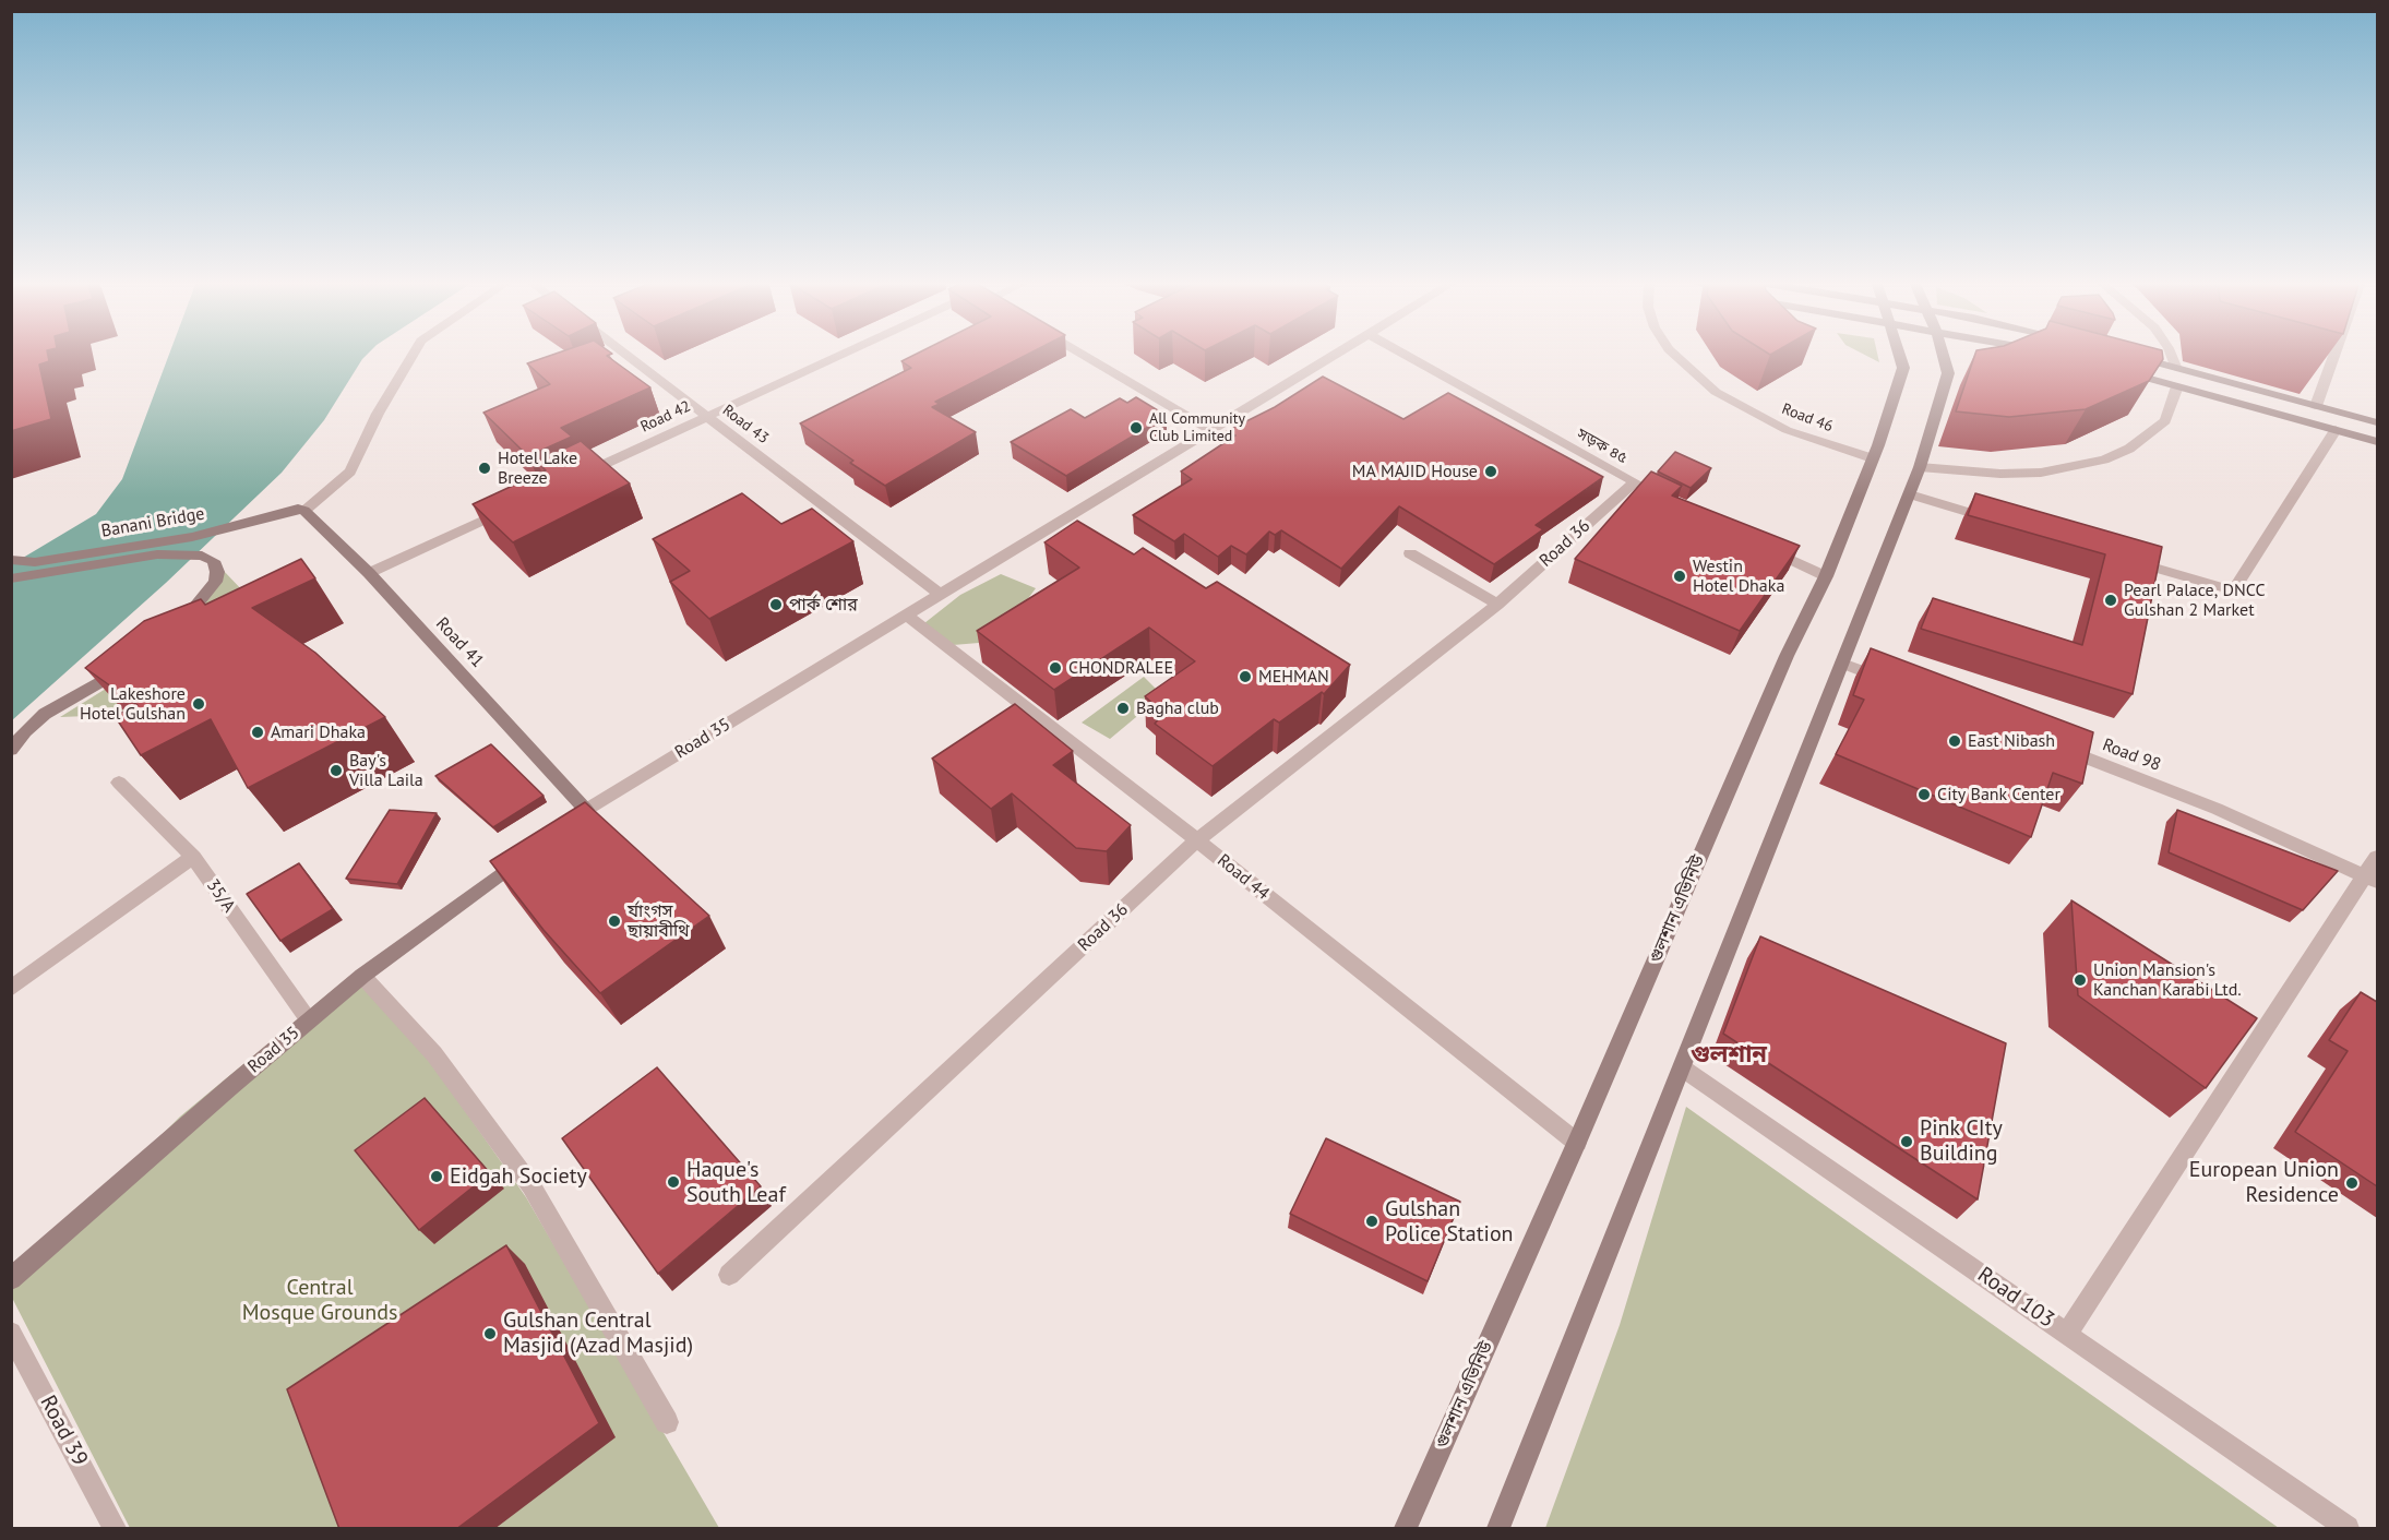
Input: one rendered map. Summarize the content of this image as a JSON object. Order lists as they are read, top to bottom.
{
  "streets": {
    "main road": [
      "Banani Bridge",
      "Road 41",
      "Road 35",
      "গুলশান এভিনিউ"
    ],
    "street": [
      "Road 42",
      "Road 46",
      "Road 43",
      "সড়ক ৪৫",
      "Road 36",
      "Road 98",
      "Road 44",
      "35/A",
      "Road 103",
      "Road 39"
    ]
  },
  "crossings": [
    ["Road 42", "Road 43"],
    ["Road 46", "গুলশান এভিনিউ"],
    ["Road 43", "Road 35"],
    ["সড়ক ৪৫", "Road 36"],
    ["Banani Bridge", "Road 41"],
    ["Road 36", "Road 44"],
    ["Road 41", "Road 35"],
    ["Road 35", "Road 44"],
    ["Road 35", "35/A"],
    ["Road 44", "গুলশান এভিনিউ"]
  ],
  "districts": ["গুলশান"],
  "parks": ["Central Mosque Grounds"],
  "places": [
    "All Community Club Limited",
    "Hotel Lake Breeze",
    "MA MAJID House",
    "Westin Hotel Dhaka",
    "Pearl Palace, DNCC Gulshan 2 Market",
    "পার্ক শোর",
    "CHONDRALEE",
    "MEHMAN",
    "Lakeshore Hotel Gulshan",
    "Bagha club",
    "Amari Dhaka",
    "East Nibash",
    "Bay's Villa Laila",
    "City Bank Center",
    "র্যাংগস ছায়াবীথি",
    "Union Mansion's Kanchan Karabi Ltd.",
    "Pink CIty Building",
    "Eidgah Society",
    "Haque's South Leaf",
    "European Union Residence",
    "Gulshan Police Station",
    "Gulshan Central Masjid (Azad Masjid)"
  ]
}
